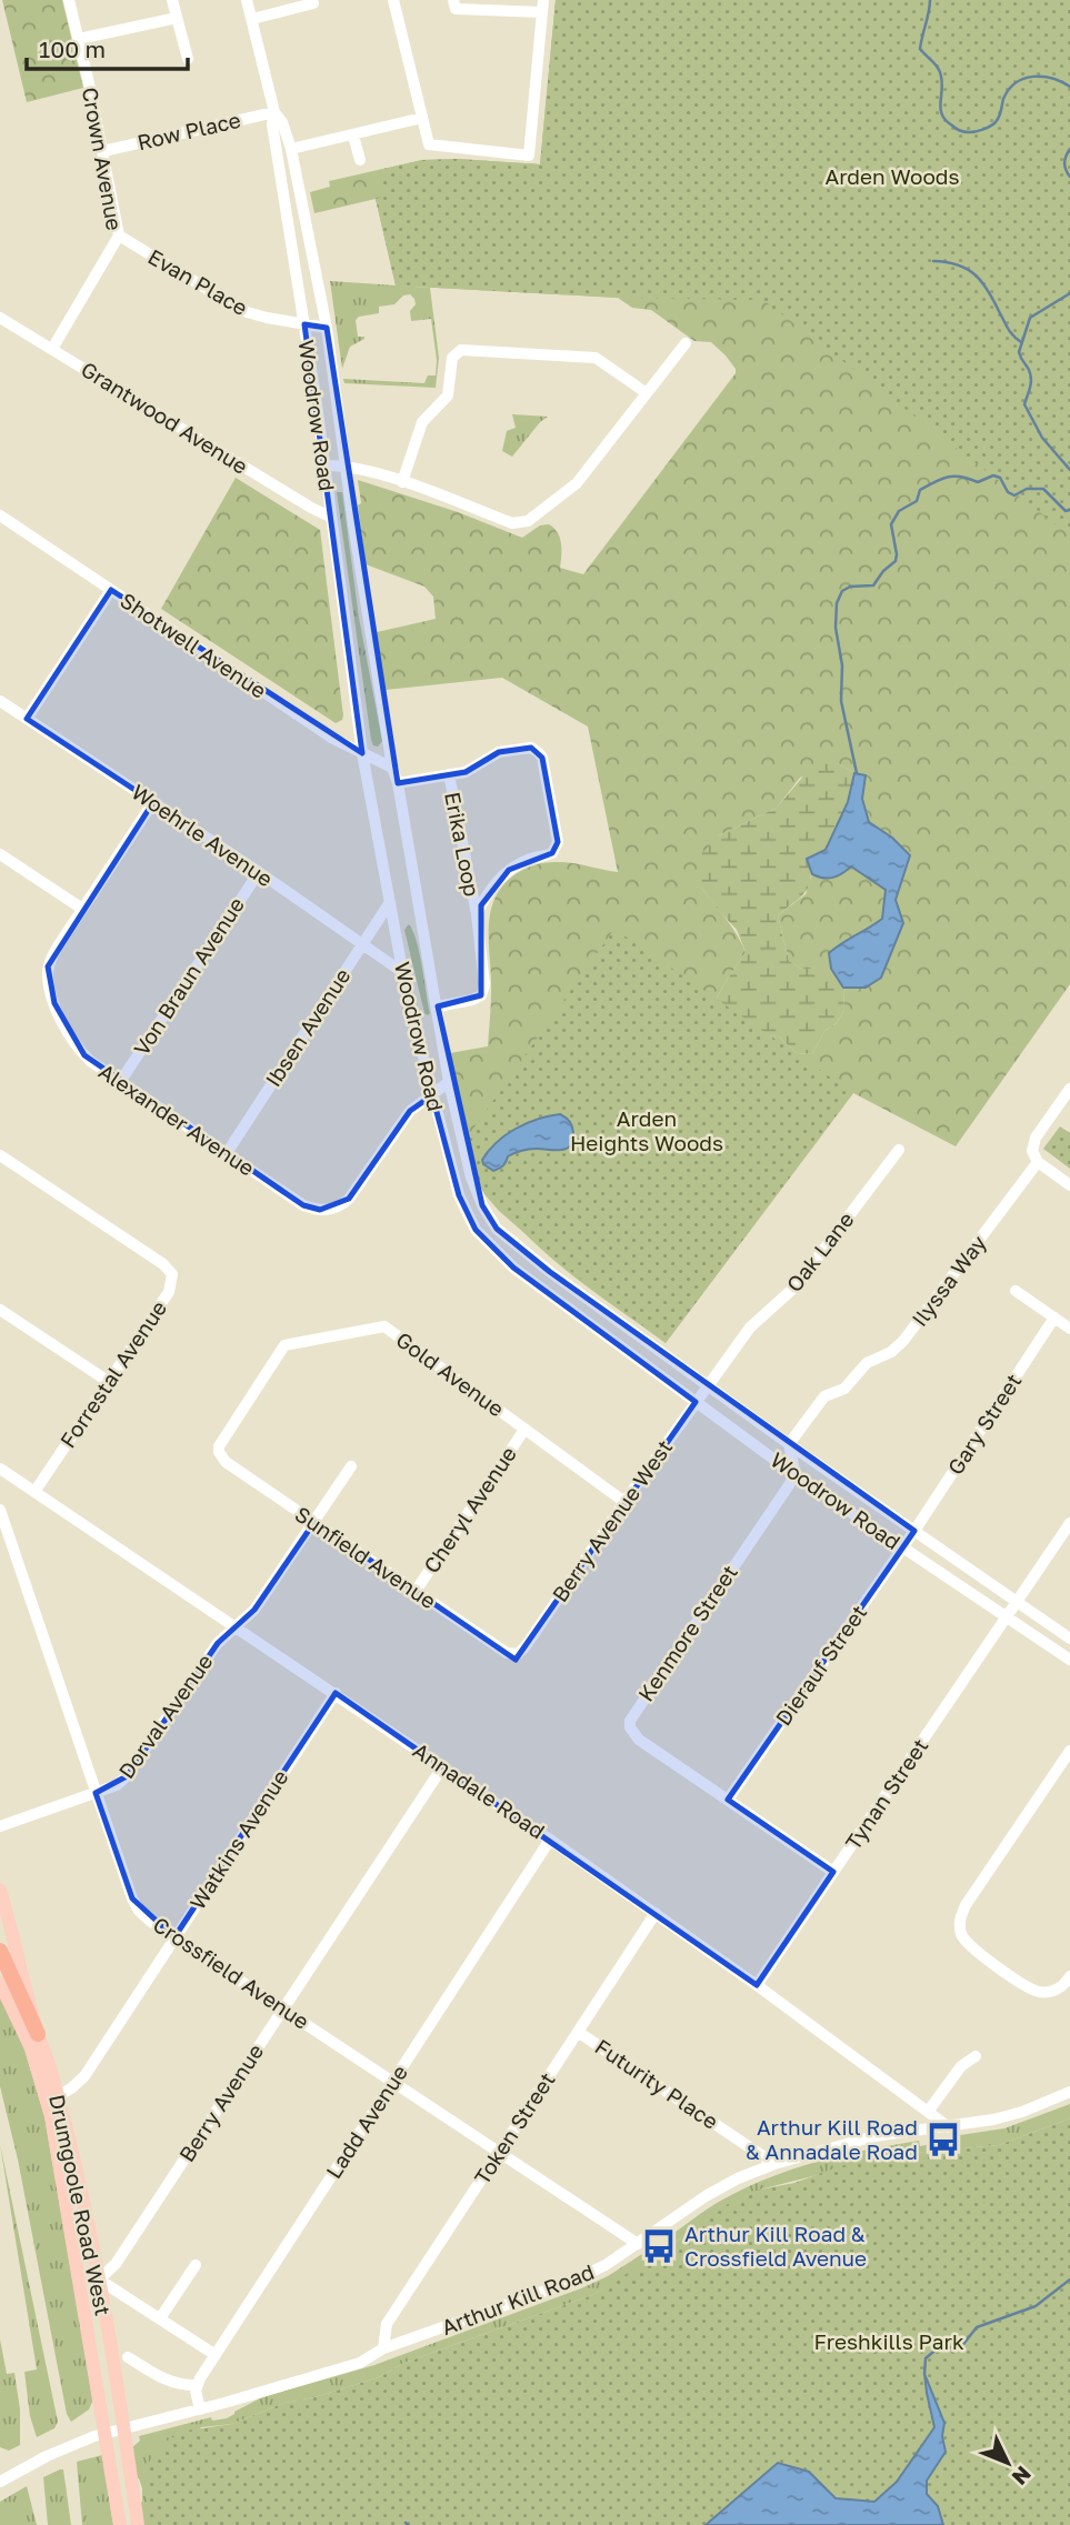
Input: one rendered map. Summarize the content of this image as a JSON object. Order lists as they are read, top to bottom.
{
  "streets": {
    "main road": ["Drumgoole Road West"],
    "street": [
      "Row Place",
      "Crown Avenue",
      "Evan Place",
      "Woodrow Road",
      "Grantwood Avenue",
      "Shotwell Avenue",
      "Woehrle Avenue",
      "Erika Loop",
      "Von Braun Avenue",
      "Ibsen Avenue",
      "Alexander Avenue",
      "Oak Lane",
      "Ilyssa Way",
      "Forrestal Avenue",
      "Gold Avenue",
      "Gary Street",
      "Cheryl Avenue",
      "Berry Avenue West",
      "Sunfield Avenue",
      "Kenmore Street",
      "Dierauf Street",
      "Dorval Avenue",
      "Annadale Road",
      "Tynan Street",
      "Watkins Avenue",
      "Crossfield Avenue",
      "Futurity Place",
      "Berry Avenue",
      "Ladd Avenue",
      "Token Street",
      "Arthur Kill Road"
    ]
  },
  "crossings": [
    ["Row Place", "Crown Avenue"],
    ["Row Place", "Woodrow Road"],
    ["Crown Avenue", "Evan Place"],
    ["Crown Avenue", "Grantwood Avenue"],
    ["Evan Place", "Woodrow Road"],
    ["Woodrow Road", "Grantwood Avenue"],
    ["Woodrow Road", "Shotwell Avenue"],
    ["Woodrow Road", "Woehrle Avenue"],
    ["Woodrow Road", "Erika Loop"],
    ["Woodrow Road", "Ibsen Avenue"],
    ["Woodrow Road", "Alexander Avenue"],
    ["Woodrow Road", "Oak Lane"],
    ["Woodrow Road", "Ilyssa Way"],
    ["Woodrow Road", "Gary Street"],
    ["Woodrow Road", "Berry Avenue West"],
    ["Woodrow Road", "Kenmore Street"],
    ["Woodrow Road", "Dierauf Street"],
    ["Woodrow Road", "Tynan Street"],
    ["Woehrle Avenue", "Von Braun Avenue"],
    ["Woehrle Avenue", "Ibsen Avenue"],
    ["Woehrle Avenue", "Alexander Avenue"],
    ["Von Braun Avenue", "Alexander Avenue"],
    ["Ibsen Avenue", "Alexander Avenue"],
    ["Oak Lane", "Berry Avenue West"],
    ["Forrestal Avenue", "Annadale Road"],
    ["Gold Avenue", "Cheryl Avenue"],
    ["Gold Avenue", "Berry Avenue West"],
    ["Gold Avenue", "Sunfield Avenue"],
    ["Gary Street", "Dierauf Street"],
    ["Cheryl Avenue", "Sunfield Avenue"],
    ["Berry Avenue West", "Sunfield Avenue"],
    ["Sunfield Avenue", "Dorval Avenue"],
    ["Kenmore Street", "Dierauf Street"],
    ["Kenmore Street", "Tynan Street"],
    ["Dorval Avenue", "Annadale Road"],
    ["Dorval Avenue", "Crossfield Avenue"],
    ["Annadale Road", "Tynan Street"],
    ["Annadale Road", "Watkins Avenue"],
    ["Annadale Road", "Berry Avenue"],
    ["Annadale Road", "Ladd Avenue"],
    ["Annadale Road", "Token Street"],
    ["Annadale Road", "Arthur Kill Road"],
    ["Watkins Avenue", "Crossfield Avenue"],
    ["Watkins Avenue", "Drumgoole Road West"],
    ["Crossfield Avenue", "Berry Avenue"],
    ["Crossfield Avenue", "Ladd Avenue"],
    ["Crossfield Avenue", "Token Street"],
    ["Crossfield Avenue", "Arthur Kill Road"],
    ["Futurity Place", "Token Street"],
    ["Futurity Place", "Arthur Kill Road"],
    ["Berry Avenue", "Drumgoole Road West"],
    ["Token Street", "Arthur Kill Road"],
    ["Drumgoole Road West", "Arthur Kill Road"]
  ],
  "parks": ["Arden Woods", "Arden Heights Woods", "Freshkills Park"],
  "places": {
    "bus stop": ["Arthur Kill Road & Annadale Road", "Arthur Kill Road & Crossfield Avenue"]
  },
  "scale_bar": "100 m",
  "north": "bottom right"
}
